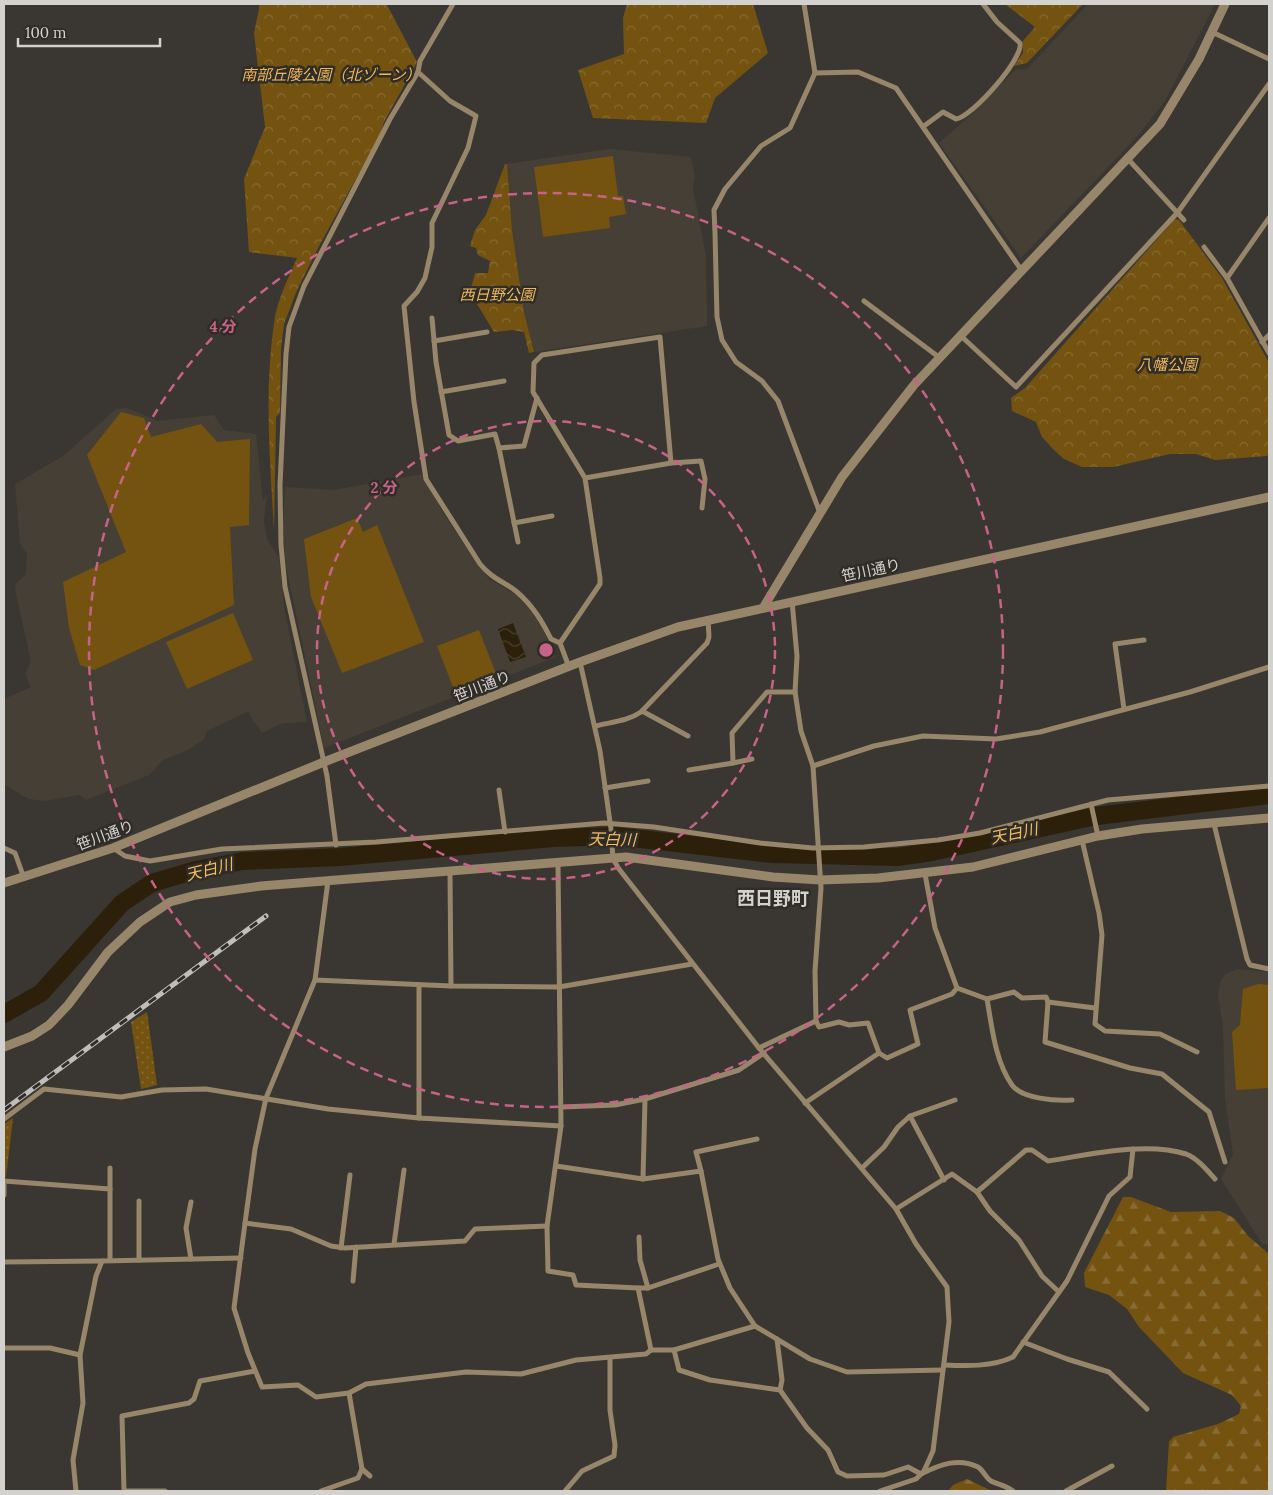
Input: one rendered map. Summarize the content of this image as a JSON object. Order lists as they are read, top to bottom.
{
  "streets": {
    "street": ["笹川通り"]
  },
  "districts": ["西日野町"],
  "water": ["天白川"],
  "parks": ["南部丘陵公園（北ゾーン）", "西日野公園", "八幡公園"],
  "scale_bar": "100 m",
  "rings": ["4 分", "2 分"]
}
